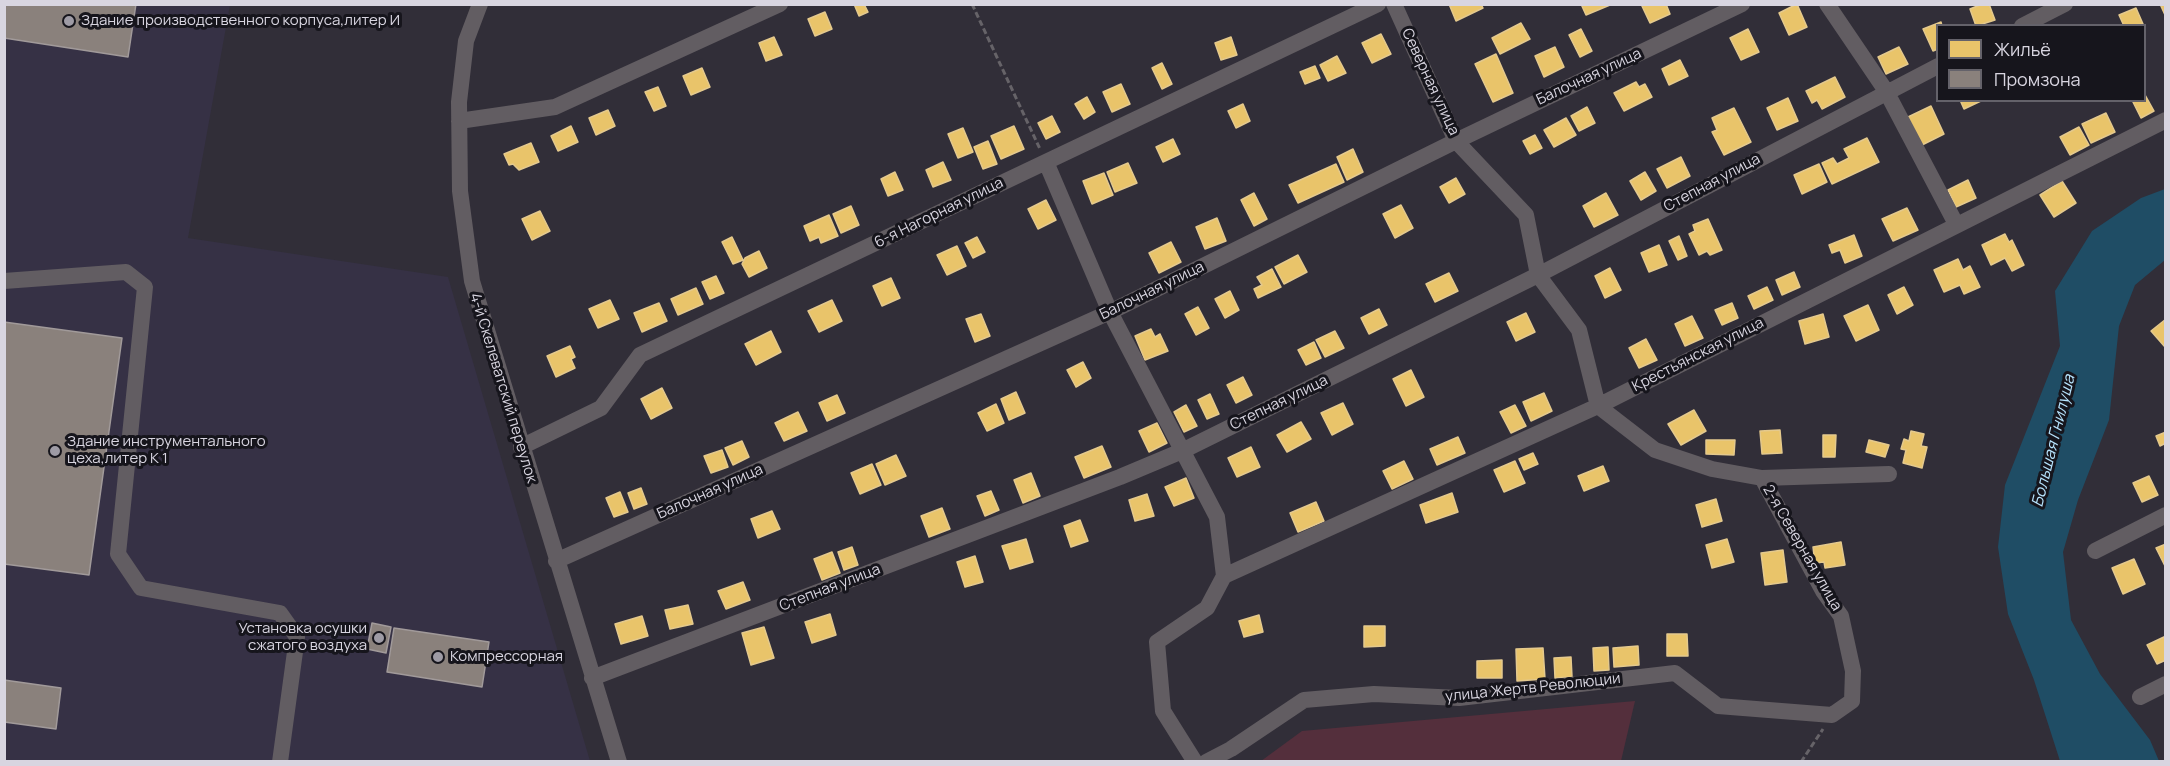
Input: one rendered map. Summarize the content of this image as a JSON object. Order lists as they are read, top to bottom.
{
  "streets": {
    "street": [
      "Балочная улица",
      "Северная улица",
      "Степная улица",
      "6-я Нагорная улица",
      "Крестьянская улица",
      "4-й Скелеватский переулок",
      "2-я Северная улица",
      "улица Жертв Революции"
    ]
  },
  "crossings": [
    ["Балочная улица", "Северная улица"],
    ["Балочная улица", "4-й Скелеватский переулок"],
    ["Северная улица", "Степная улица"],
    ["Северная улица", "Крестьянская улица"],
    ["Степная улица", "4-й Скелеватский переулок"],
    ["6-я Нагорная улица", "4-й Скелеватский переулок"],
    ["2-я Северная улица", "улица Жертв Революции"]
  ],
  "water": ["Большая Гнилуша"],
  "places": [
    "Здание производственного корпуса,литер И",
    "Здание инструментального цеха,литер К 1",
    "Установка осушки сжатого воздуха",
    "Компрессорная"
  ],
  "legend": ["Жильё", "Промзона"]
}
